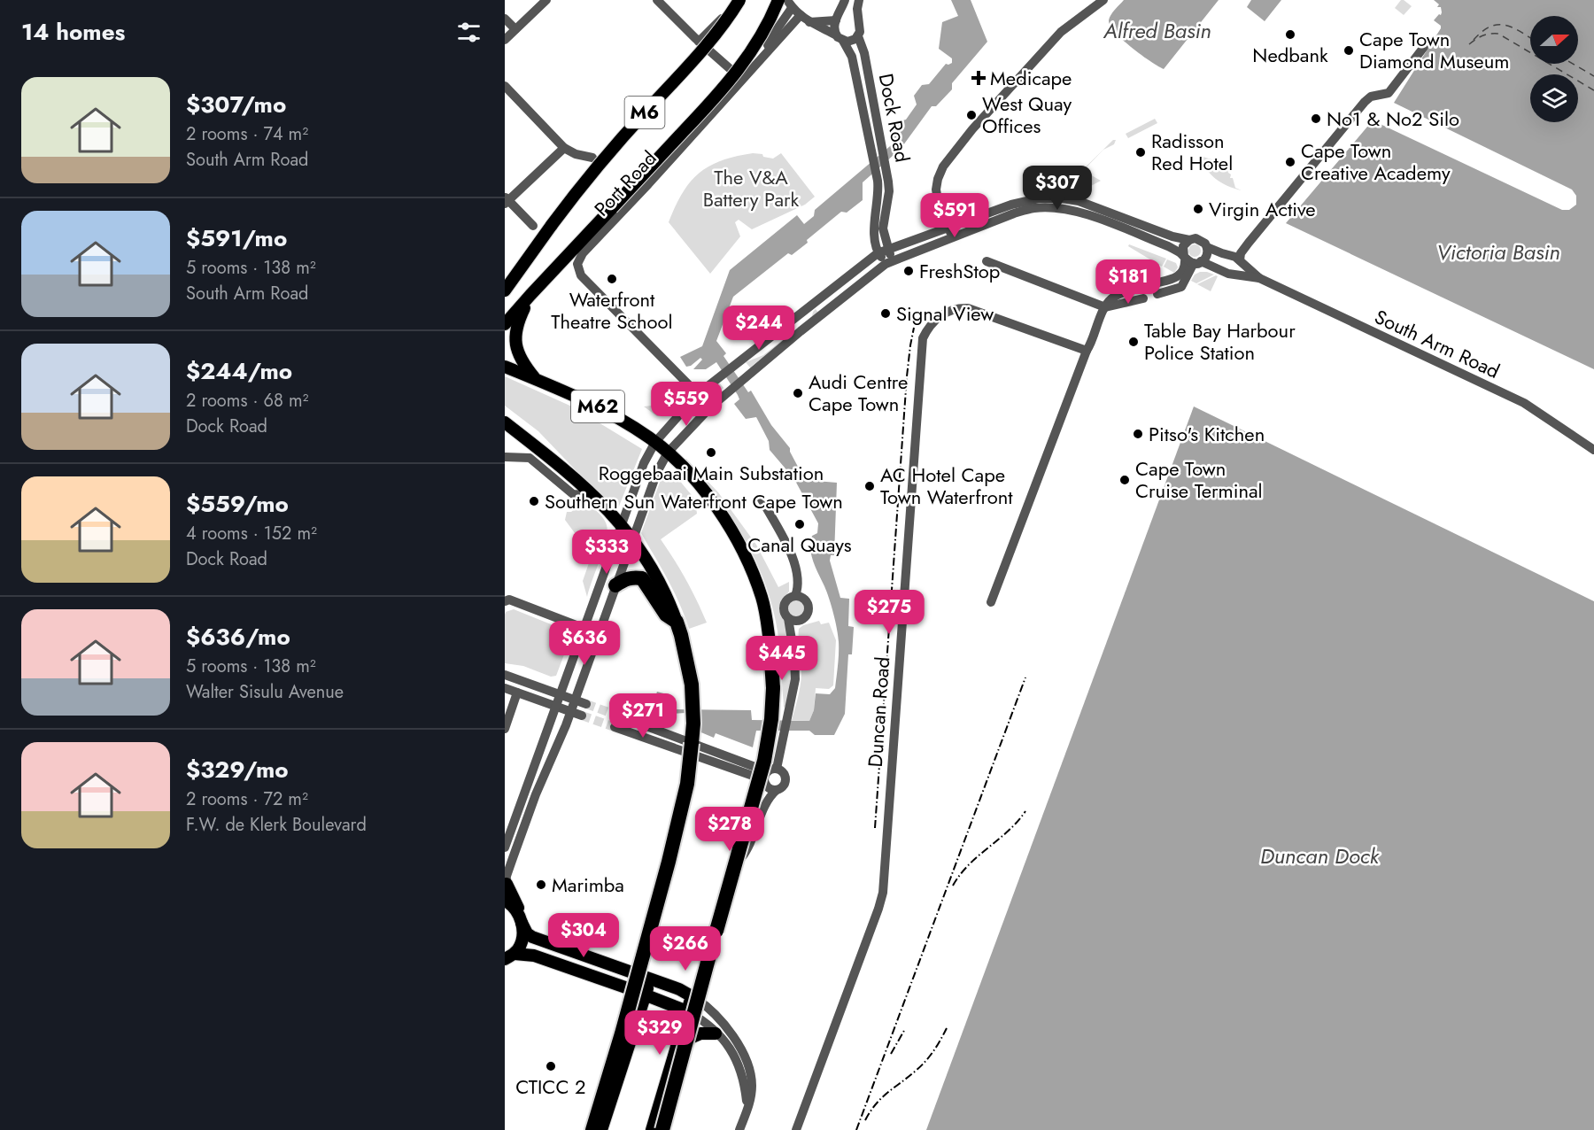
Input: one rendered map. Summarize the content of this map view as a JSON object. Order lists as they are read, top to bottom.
{
  "streets": {
    "main road": ["M6", "M62"],
    "street": [
      "Dock Road",
      "Port Road",
      "South Arm Road",
      "Duncan Road"
    ]
  },
  "water": ["Alfred Basin", "Victoria Basin", "Duncan Dock"],
  "parks": ["The V&A Battery Park"],
  "places": {
    "other": [
      "Nedbank",
      "Cape Town Diamond Museum",
      "West Quay Offices",
      "No1 & No2 Silo",
      "Radisson Red Hotel",
      "Cape Town Creative Academy",
      "Virgin Active",
      "FreshStop",
      "Waterfront Theatre School",
      "Signal View",
      "Table Bay Harbour Police Station",
      "Audi Centre Cape Town",
      "Pitso's Kitchen",
      "Roggebaai Main Substation",
      "Cape Town Cruise Terminal",
      "AC Hotel Cape Town Waterfront",
      "Southern Sun Waterfront Cape Town",
      "Canal Quays",
      "Marimba",
      "CTICC 2"
    ],
    "health": ["Medicape"]
  },
  "north": "right",
  "page": {
    "heading": "14 homes",
    "list": [
      {
        "name": "$307/mo",
        "note": "2 rooms · 74 m² · South Arm Road"
      },
      {
        "name": "$591/mo",
        "note": "5 rooms · 138 m² · South Arm Road"
      },
      {
        "name": "$244/mo",
        "note": "2 rooms · 68 m² · Dock Road"
      },
      {
        "name": "$559/mo",
        "note": "4 rooms · 152 m² · Dock Road"
      },
      {
        "name": "$636/mo",
        "note": "5 rooms · 138 m² · Walter Sisulu Avenue"
      },
      {
        "name": "$329/mo",
        "note": "2 rooms · 72 m² · F.W. de Klerk Boulevard"
      }
    ],
    "price": [
      "$307",
      "$591",
      "$181",
      "$244",
      "$559",
      "$333",
      "$275",
      "$636",
      "$445",
      "$271",
      "$278",
      "$304",
      "$266",
      "$329"
    ]
  }
}
